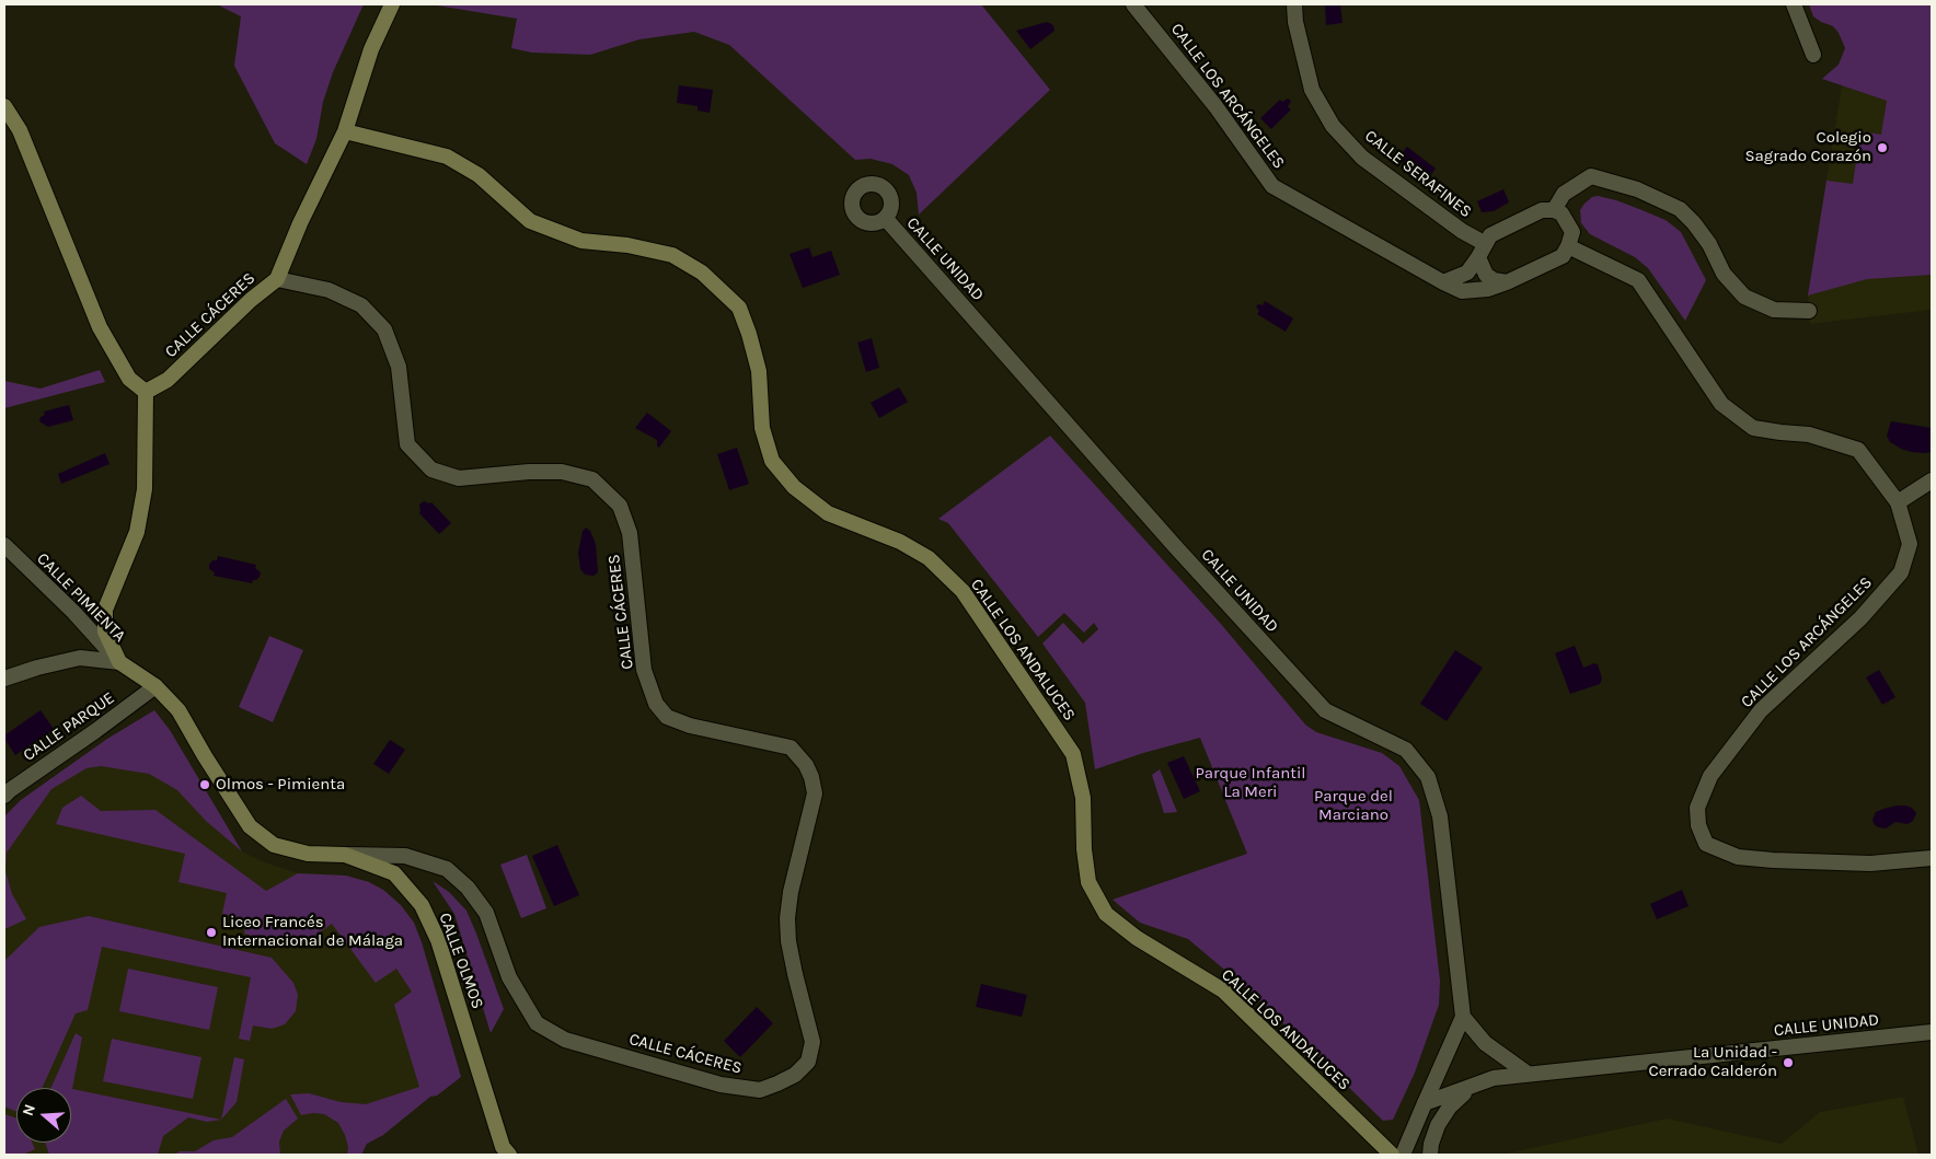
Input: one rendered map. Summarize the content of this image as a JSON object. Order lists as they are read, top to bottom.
{
  "streets": {
    "main road": [
      "CALLE CÁCERES",
      "CALLE PIMIENTA",
      "CALLE LOS ANDALUCES",
      "CALLE OLMOS"
    ],
    "street": [
      "CALLE LOS ARCÁNGELES",
      "CALLE SERAFINES",
      "CALLE UNIDAD",
      "CALLE PARQUE"
    ]
  },
  "crossings": [
    ["CALLE CÁCERES", "CALLE PIMIENTA"],
    ["CALLE CÁCERES", "CALLE OLMOS"],
    ["CALLE PIMIENTA", "CALLE OLMOS"],
    ["CALLE PARQUE", "CALLE OLMOS"]
  ],
  "parks": ["Parque Infantil La Meri", "Parque del Marciano"],
  "places": [
    "Colegio Sagrado Corazón",
    "Olmos - Pimienta",
    "Liceo Francés Internacional de Málaga",
    "La Unidad - Cerrado Calderón"
  ],
  "north": "left"
}
